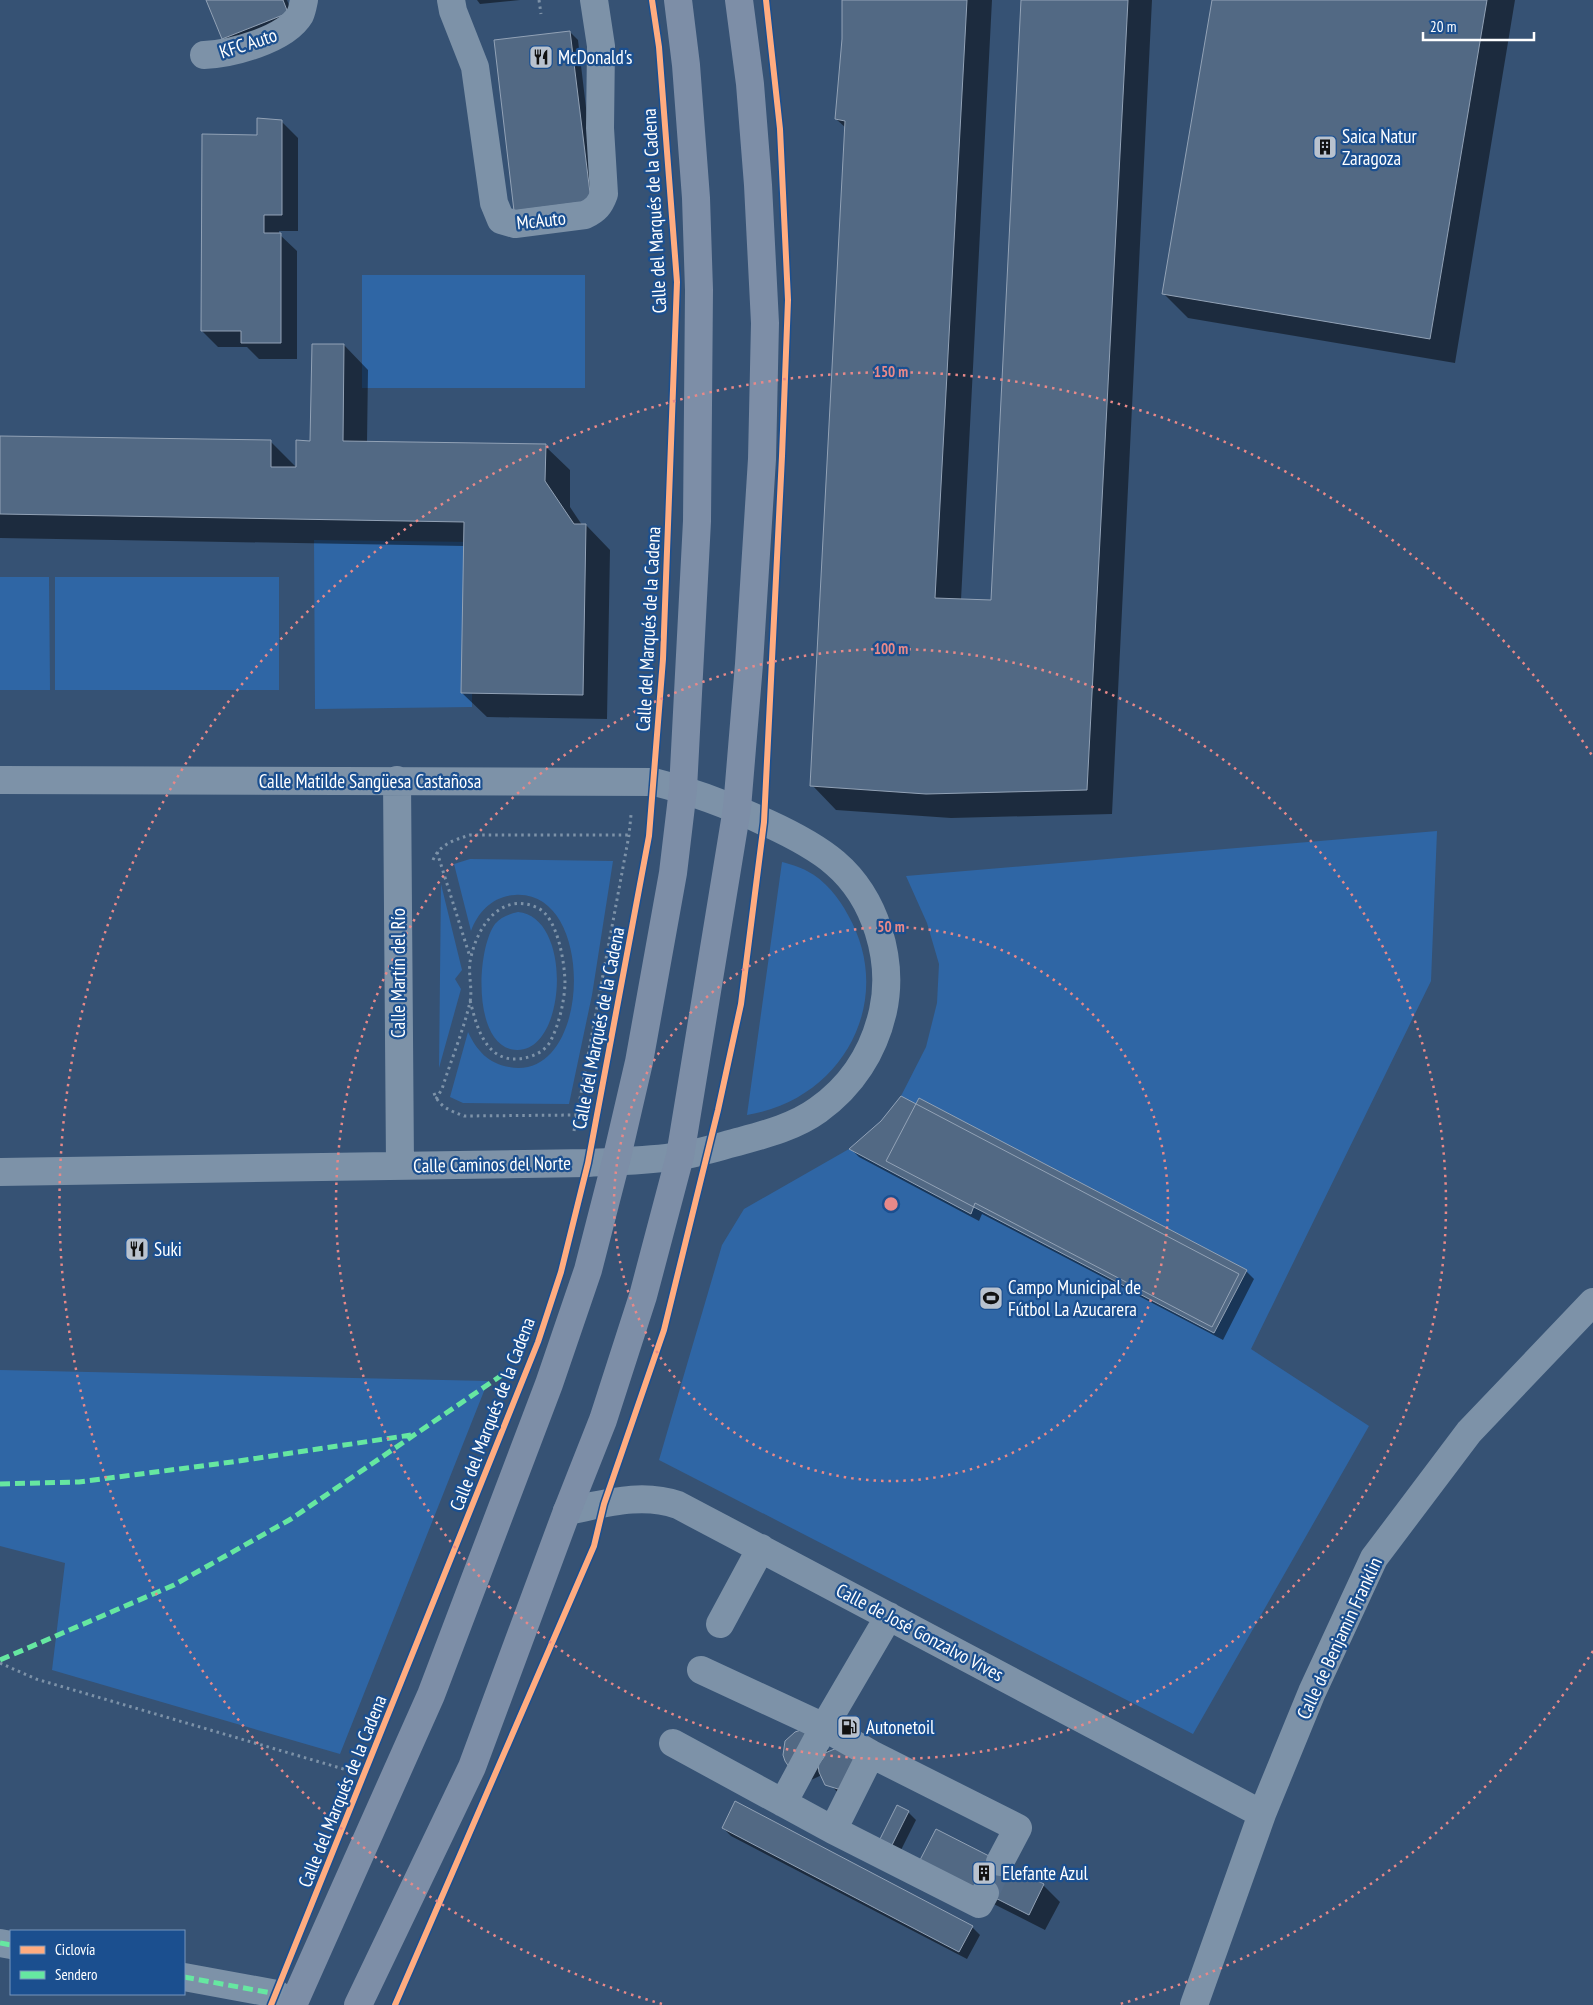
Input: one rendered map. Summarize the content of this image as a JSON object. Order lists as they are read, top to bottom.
{
  "streets": {
    "main road": ["Calle del Marqués de la Cadena"],
    "street": [
      "KFC Auto",
      "McAuto",
      "Calle Matilde Sangüesa Castañosa",
      "Calle Martín del Río",
      "Calle Caminos del Norte",
      "Calle de José Gonzalvo Vives",
      "Calle de Benjamin Franklin"
    ]
  },
  "crossings": [
    ["Calle del Marqués de la Cadena", "Calle Matilde Sangüesa Castañosa"],
    ["Calle del Marqués de la Cadena", "Calle Caminos del Norte"],
    ["Calle Matilde Sangüesa Castañosa", "Calle Martín del Río"],
    ["Calle Matilde Sangüesa Castañosa", "Calle Caminos del Norte"],
    ["Calle Martín del Río", "Calle Caminos del Norte"],
    ["Calle de José Gonzalvo Vives", "Calle de Benjamin Franklin"]
  ],
  "places": {
    "restaurant": ["McDonald's", "Suki"],
    "building": ["Saica Natur Zaragoza", "Elefante Azul"],
    "sports": ["Campo Municipal de Fútbol La Azucarera"],
    "fuel station": ["Autonetoil"]
  },
  "legend": ["Ciclovía", "Sendero"],
  "scale_bar": "20 m",
  "rings": ["150 m", "100 m", "50 m"]
}
